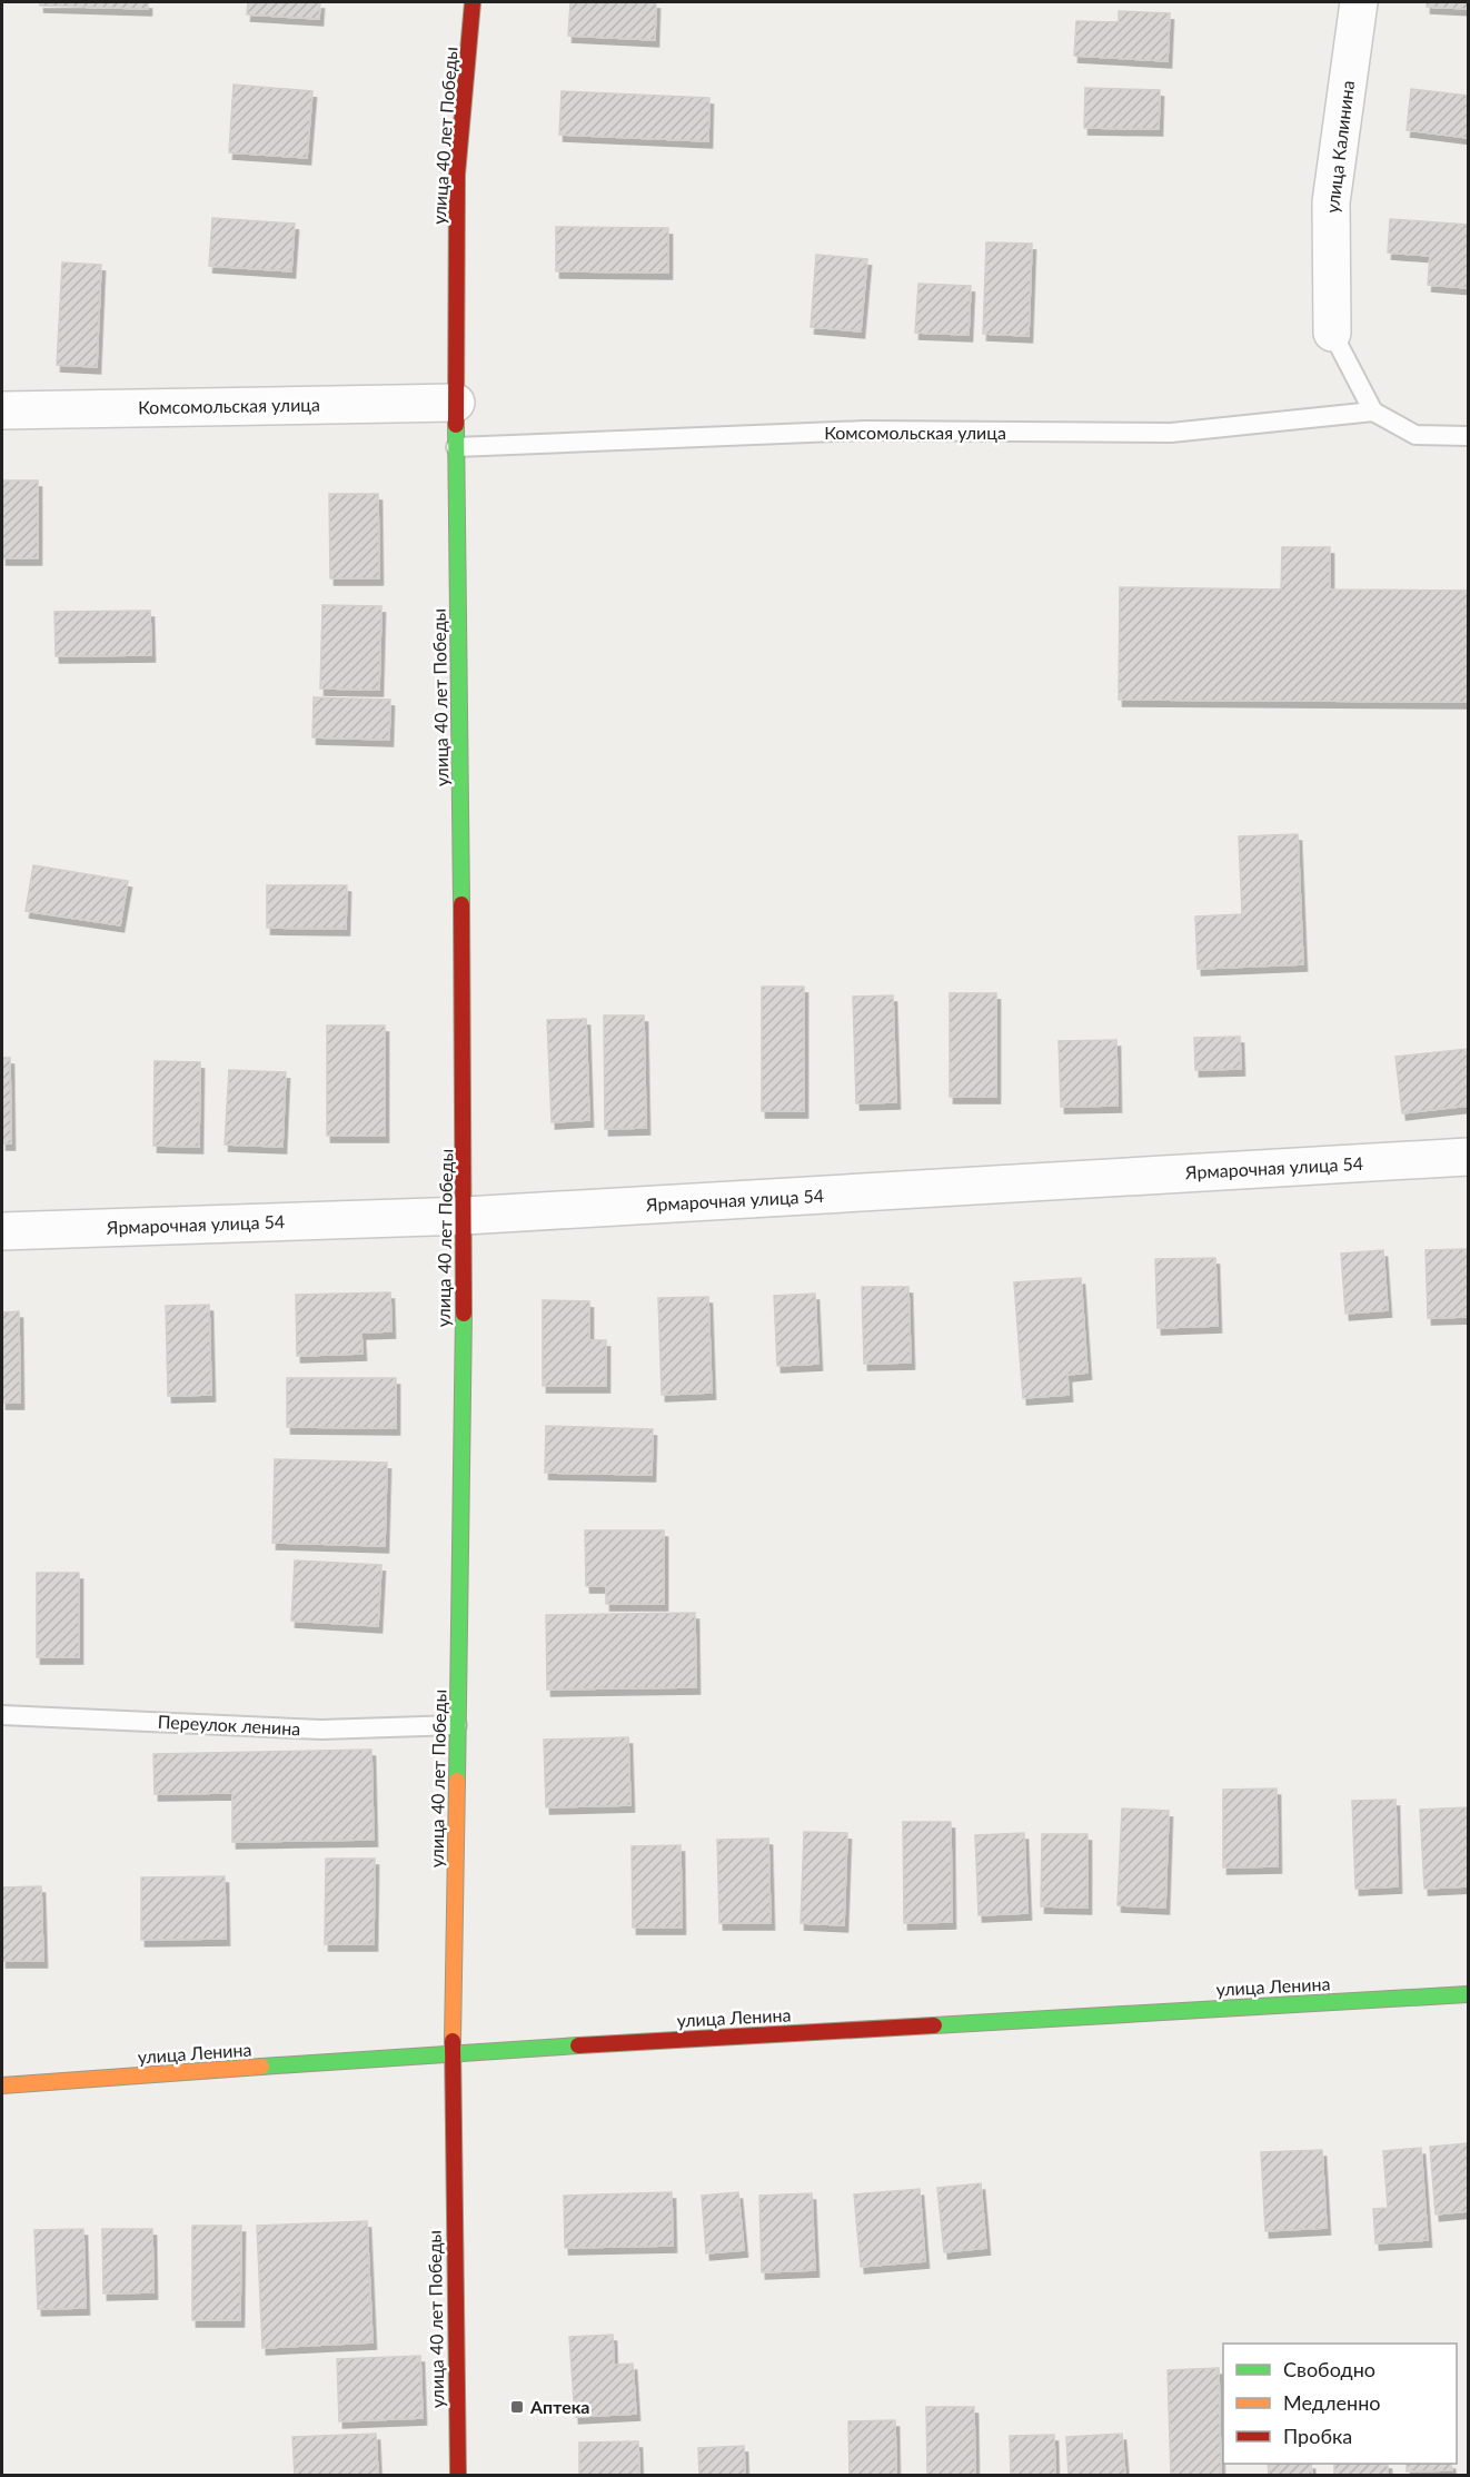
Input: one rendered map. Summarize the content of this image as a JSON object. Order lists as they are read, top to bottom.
{
  "streets": {
    "main road": ["улица 40 лет Победы", "улица Ленина"],
    "street": ["улица Калинина", "Комсомольская улица", "Ярмарочная улица 54"],
    "lane": ["Переулок ленина"]
  },
  "crossings": [
    ["улица 40 лет Победы", "Комсомольская улица"],
    ["улица 40 лет Победы", "Ярмарочная улица 54"],
    ["улица 40 лет Победы", "Переулок ленина"],
    ["улица 40 лет Победы", "улица Ленина"]
  ],
  "places": {
    "transit": ["Аптека"]
  },
  "legend": ["Свободно", "Медленно", "Пробка"]
}
